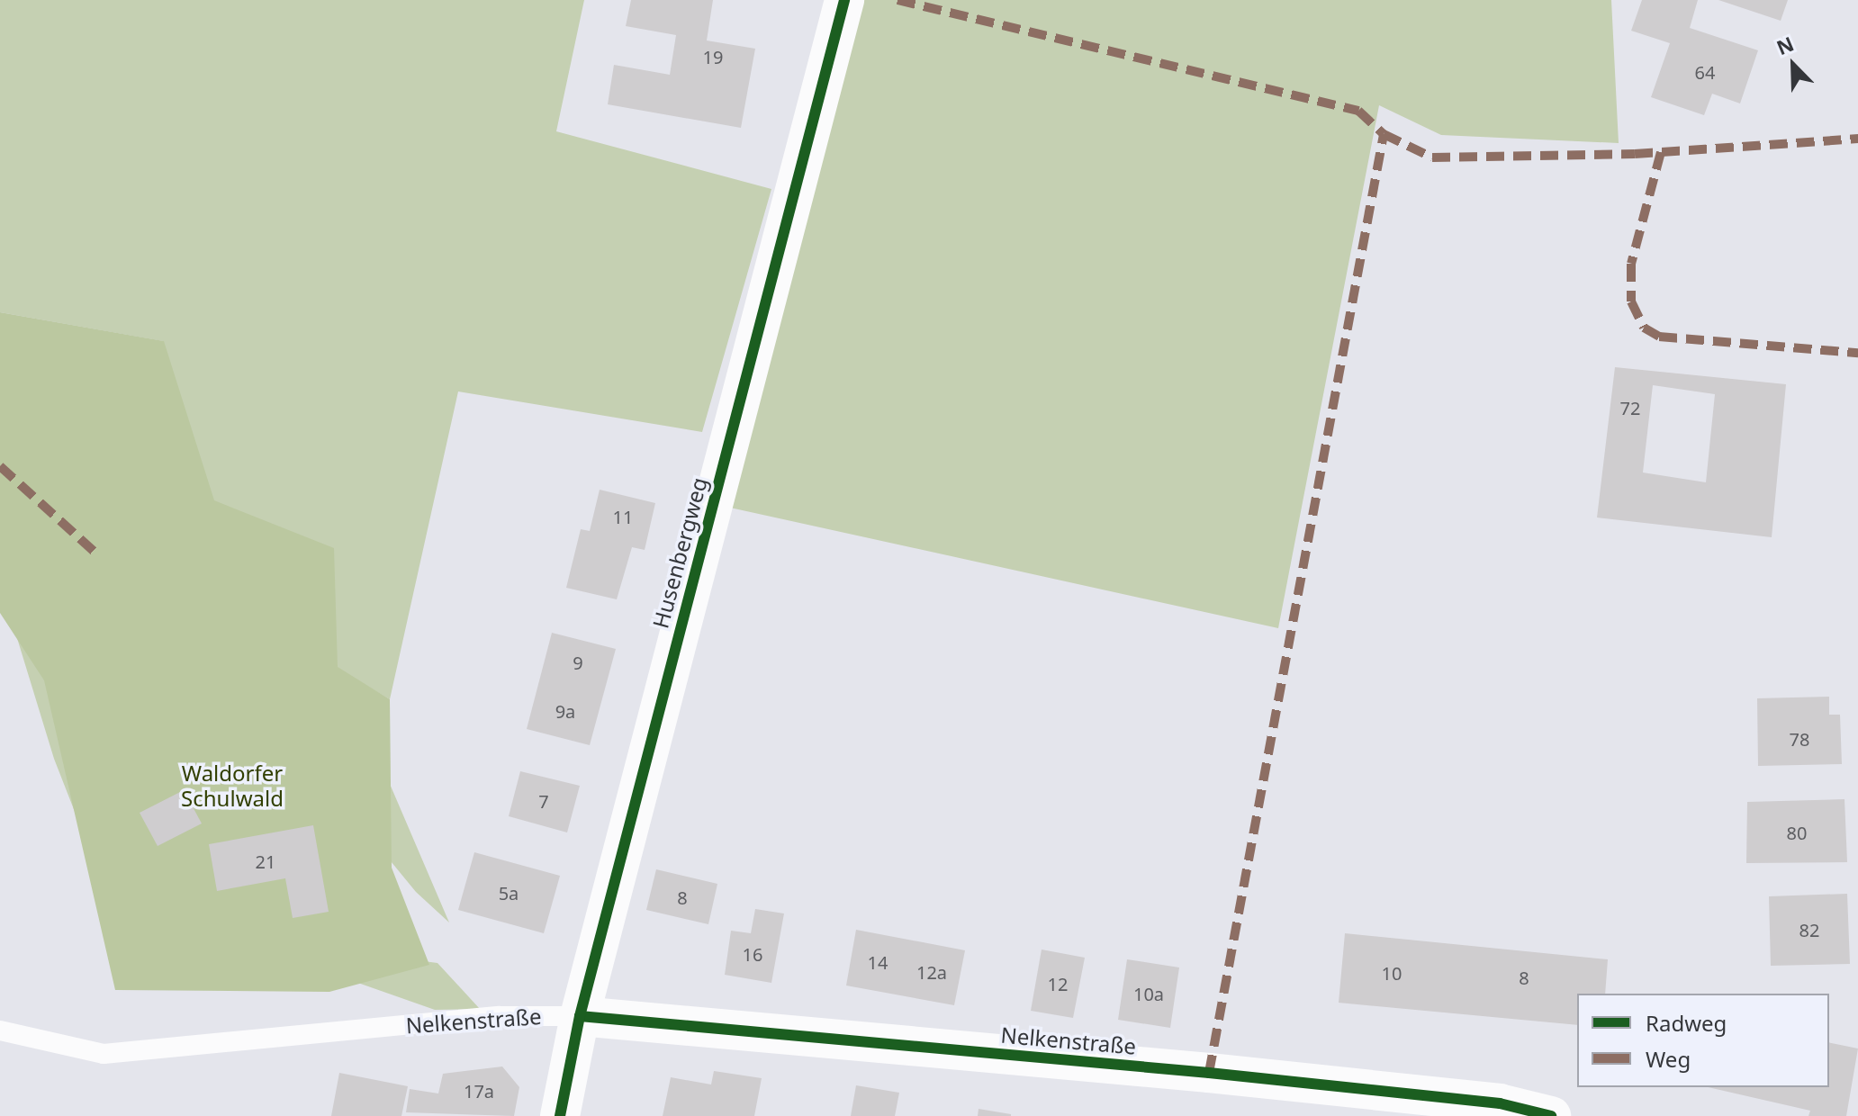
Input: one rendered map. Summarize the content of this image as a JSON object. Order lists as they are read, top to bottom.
{
  "streets": {
    "street": ["Husenbergweg", "Nelkenstraße"]
  },
  "crossings": [
    ["Husenbergweg", "Nelkenstraße"]
  ],
  "parks": ["Waldorfer Schulwald"],
  "house_numbers": [
    "19",
    "64",
    "72",
    "11",
    "9",
    "9a",
    "78",
    "7",
    "80",
    "21",
    "5a",
    "8",
    "82",
    "16",
    "14",
    "12a",
    "10",
    "8",
    "12",
    "10a",
    "17a"
  ],
  "legend": ["Radweg", "Weg"],
  "north": "top left"
}
